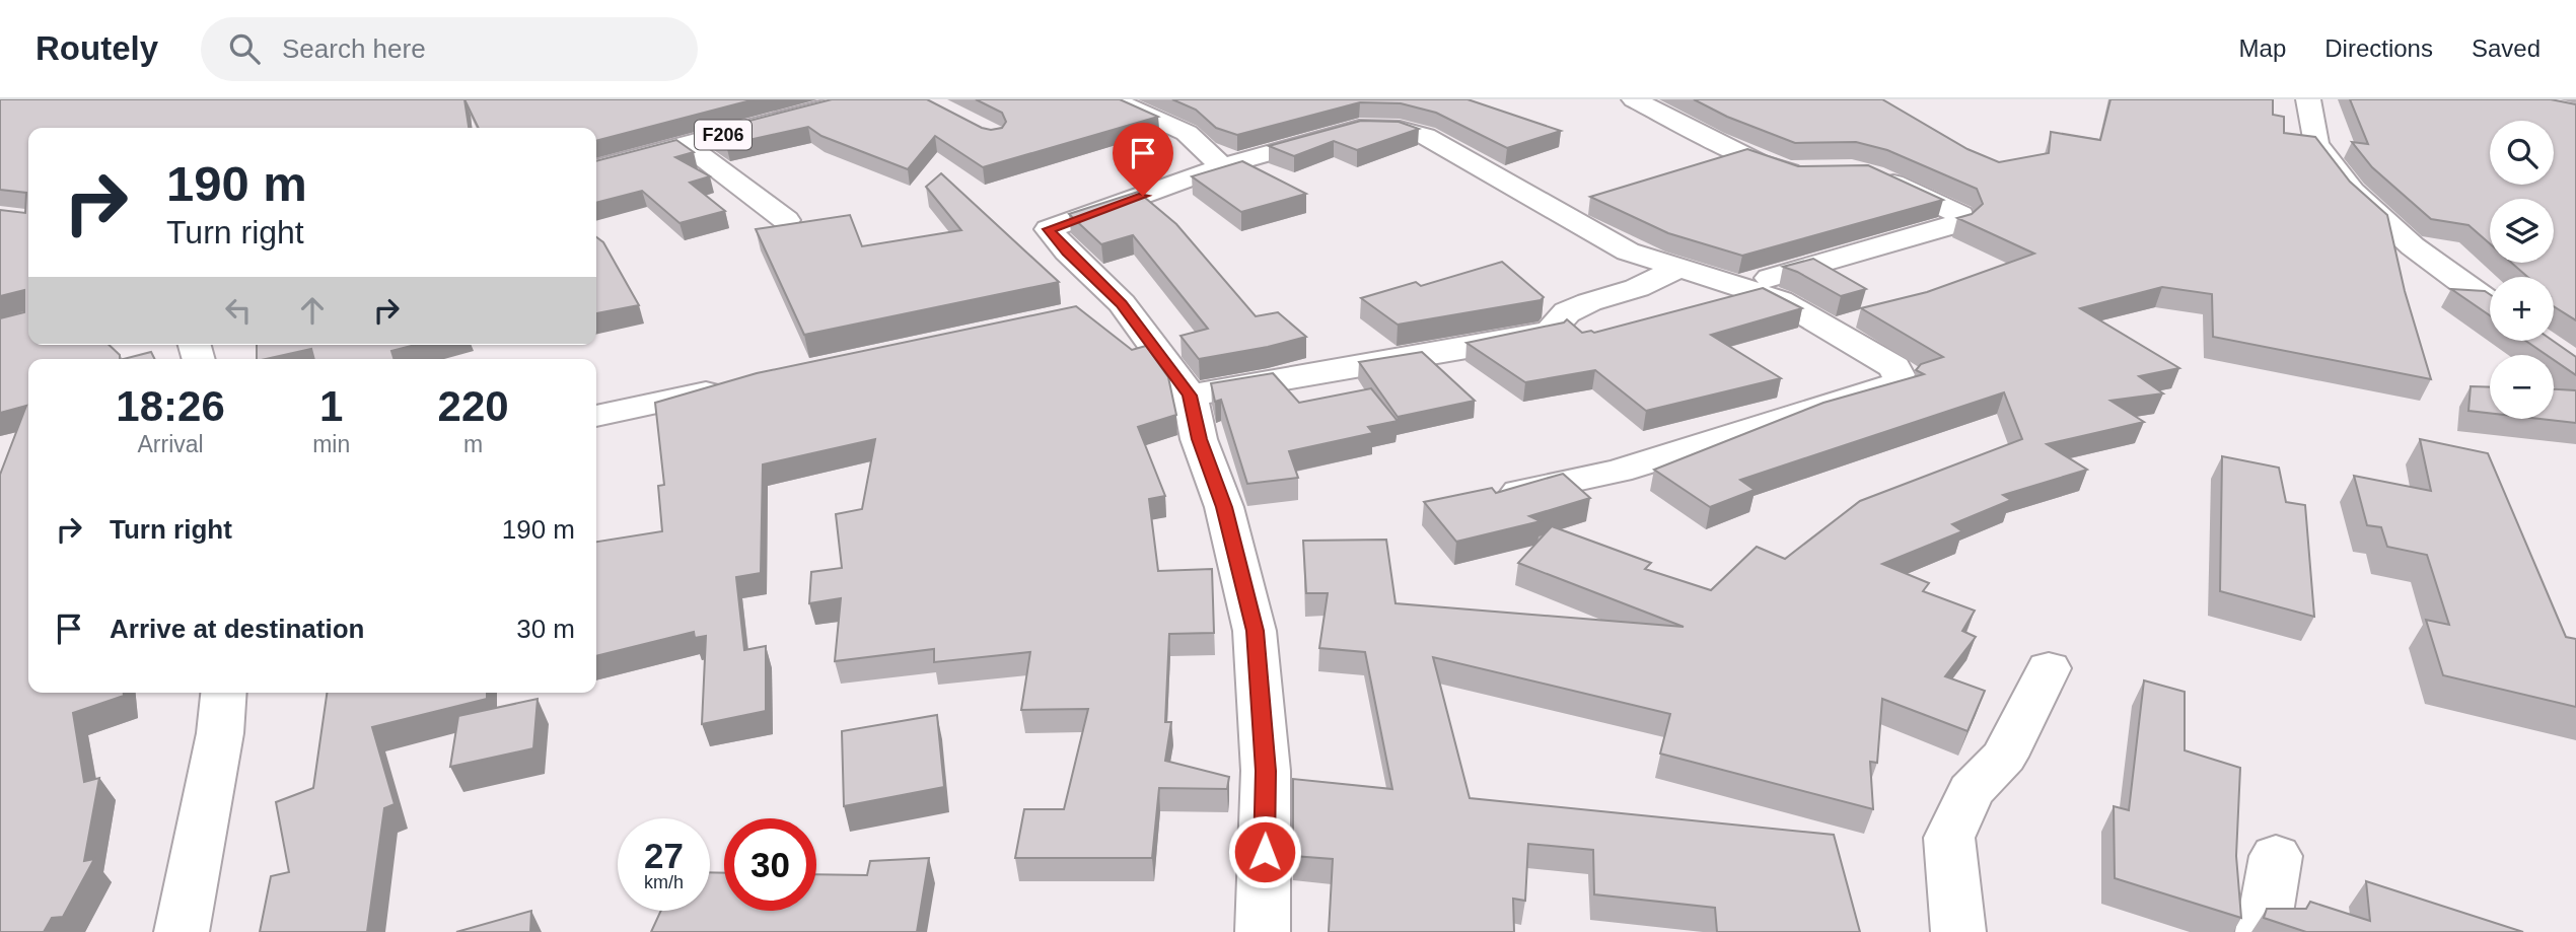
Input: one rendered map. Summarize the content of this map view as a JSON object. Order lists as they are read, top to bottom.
{
  "streets": {
    "street": ["F206"]
  },
  "page": {
    "header": "Routely",
    "search": "Search here",
    "nav": ["Map", "Directions", "Saved"],
    "map_buttons": ["+", "−"],
    "turn": ["190 m", "Turn right"],
    "eta": [
      "18:26",
      "Arrival",
      "1",
      "min",
      "220",
      "m"
    ],
    "list": [
      {
        "name": "Turn right",
        "value": "190 m"
      },
      {
        "name": "Arrive at destination",
        "value": "30 m"
      }
    ],
    "speed": "27 km/h",
    "limit": "30"
  }
}
